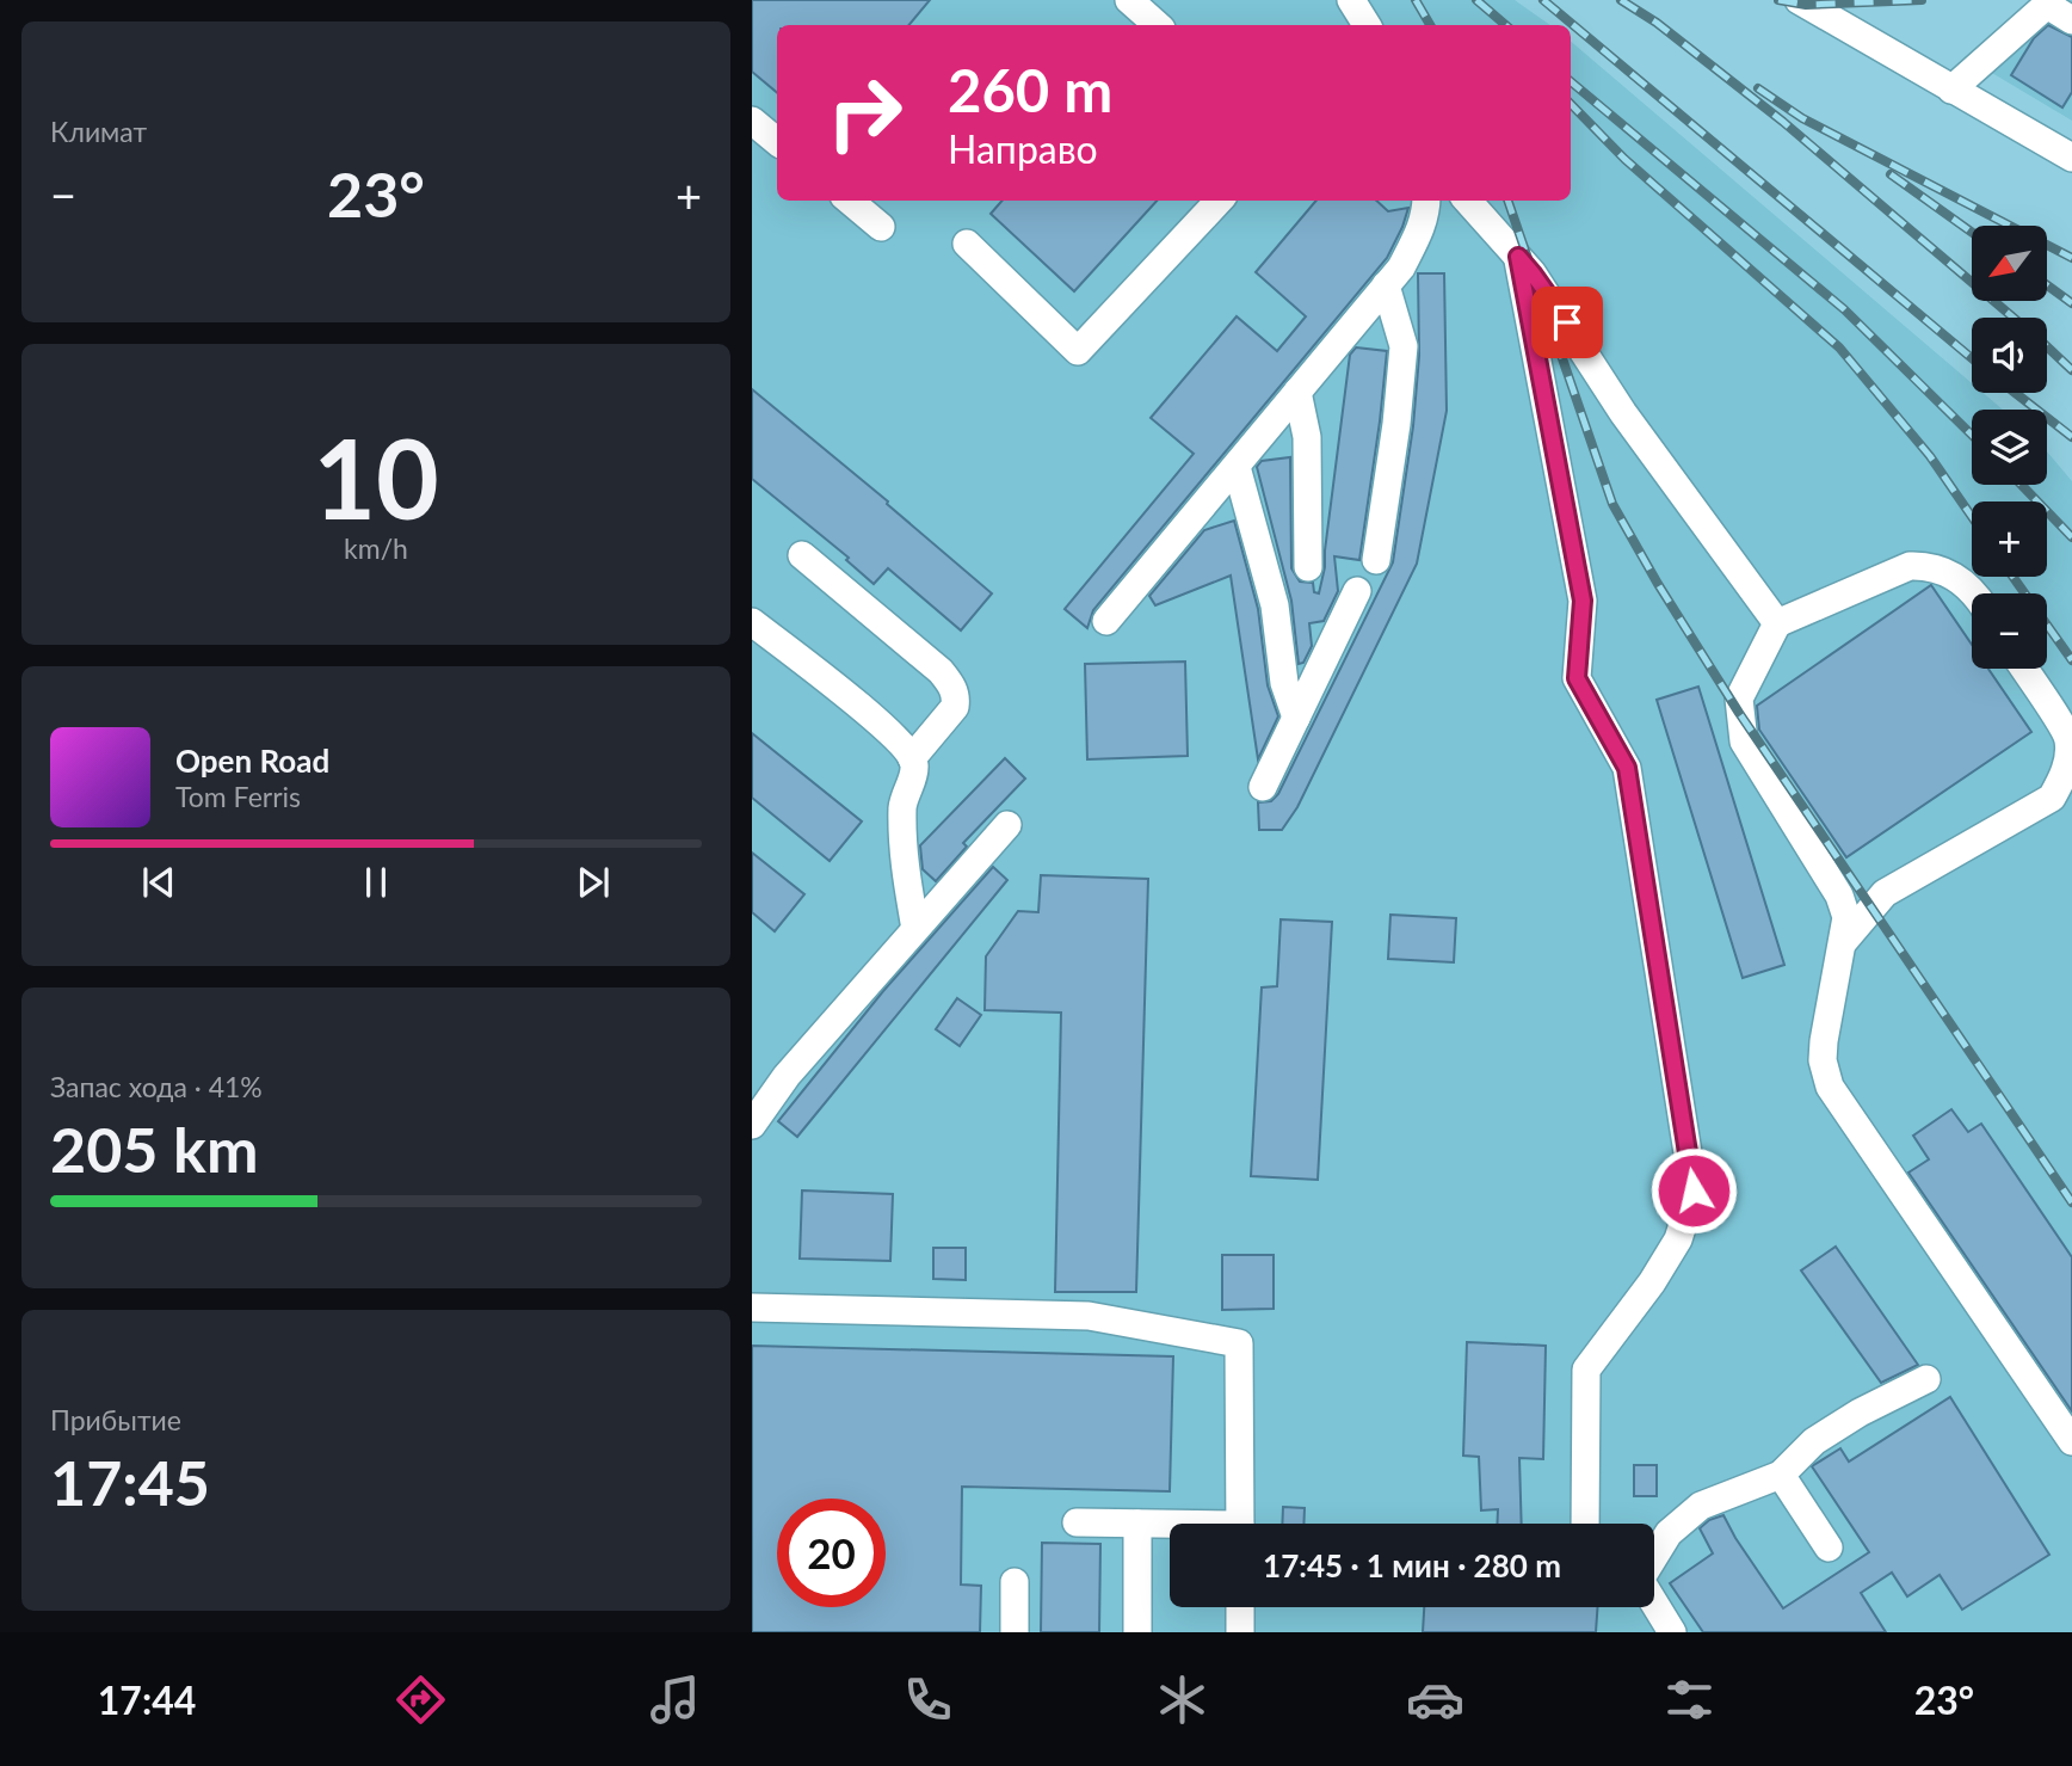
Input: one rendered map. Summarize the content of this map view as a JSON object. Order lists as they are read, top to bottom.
{
  "north": "bottom left",
  "page": {
    "tile": [
      "Климат",
      ["10", "km/h"],
      ["Запас хода · 41%", "205 km"],
      ["Прибытие", "17:45"]
    ],
    "turn": ["260 m", "Направо"],
    "heat": ["−", "23°", "+"],
    "map_buttons": ["+", "−"],
    "song": ["Open Road", "Tom Ferris"],
    "limit": "20",
    "trip": "17:45 · 1 мин · 280 m",
    "tabs": ["17:44", "23°"]
  }
}
